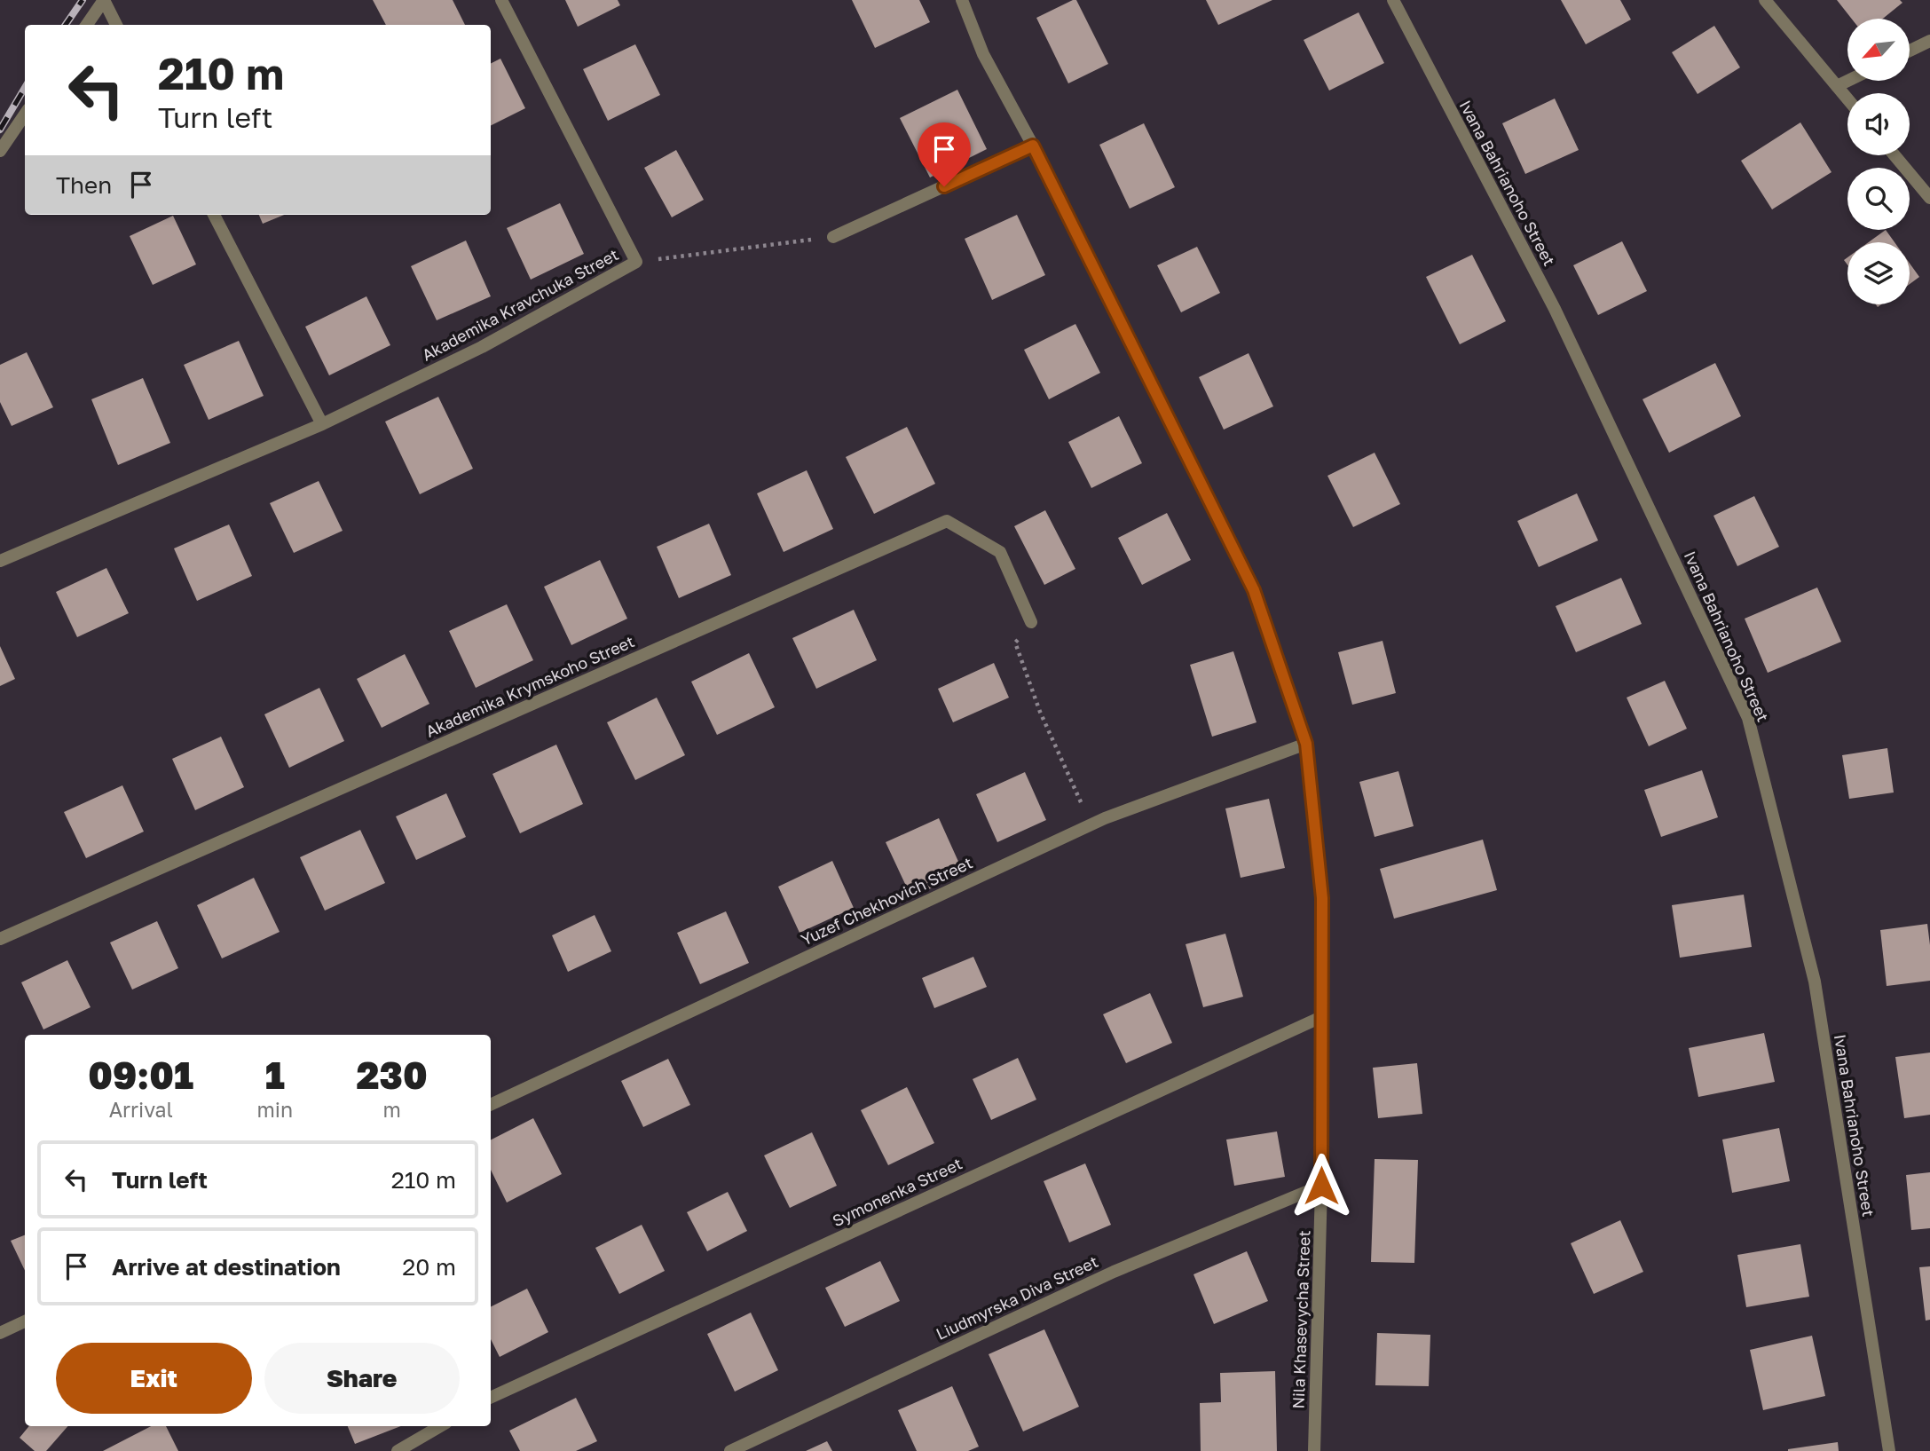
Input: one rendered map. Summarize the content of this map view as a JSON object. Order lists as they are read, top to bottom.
{
  "streets": {
    "street": [
      "Ivana Bahrianoho Street",
      "Akademika Kravchuka Street",
      "Akademika Krymskoho Street",
      "Yuzef Chekhovich Street",
      "Symonenka Street",
      "Liudmyrska Diva Street",
      "Nila Khasevycha Street"
    ]
  },
  "crossings": [
    ["Yuzef Chekhovich Street", "Nila Khasevycha Street"],
    ["Symonenka Street", "Nila Khasevycha Street"],
    ["Liudmyrska Diva Street", "Nila Khasevycha Street"]
  ],
  "north": "bottom left",
  "page": {
    "turn": ["210 m", "Turn left"],
    "then": "Then",
    "eta": [
      "09:01",
      "Arrival",
      "1",
      "min",
      "230",
      "m"
    ],
    "list": [
      {
        "name": "Turn left",
        "value": "210 m"
      },
      {
        "name": "Arrive at destination",
        "value": "20 m"
      }
    ],
    "buttons": ["Exit", "Share"]
  }
}
